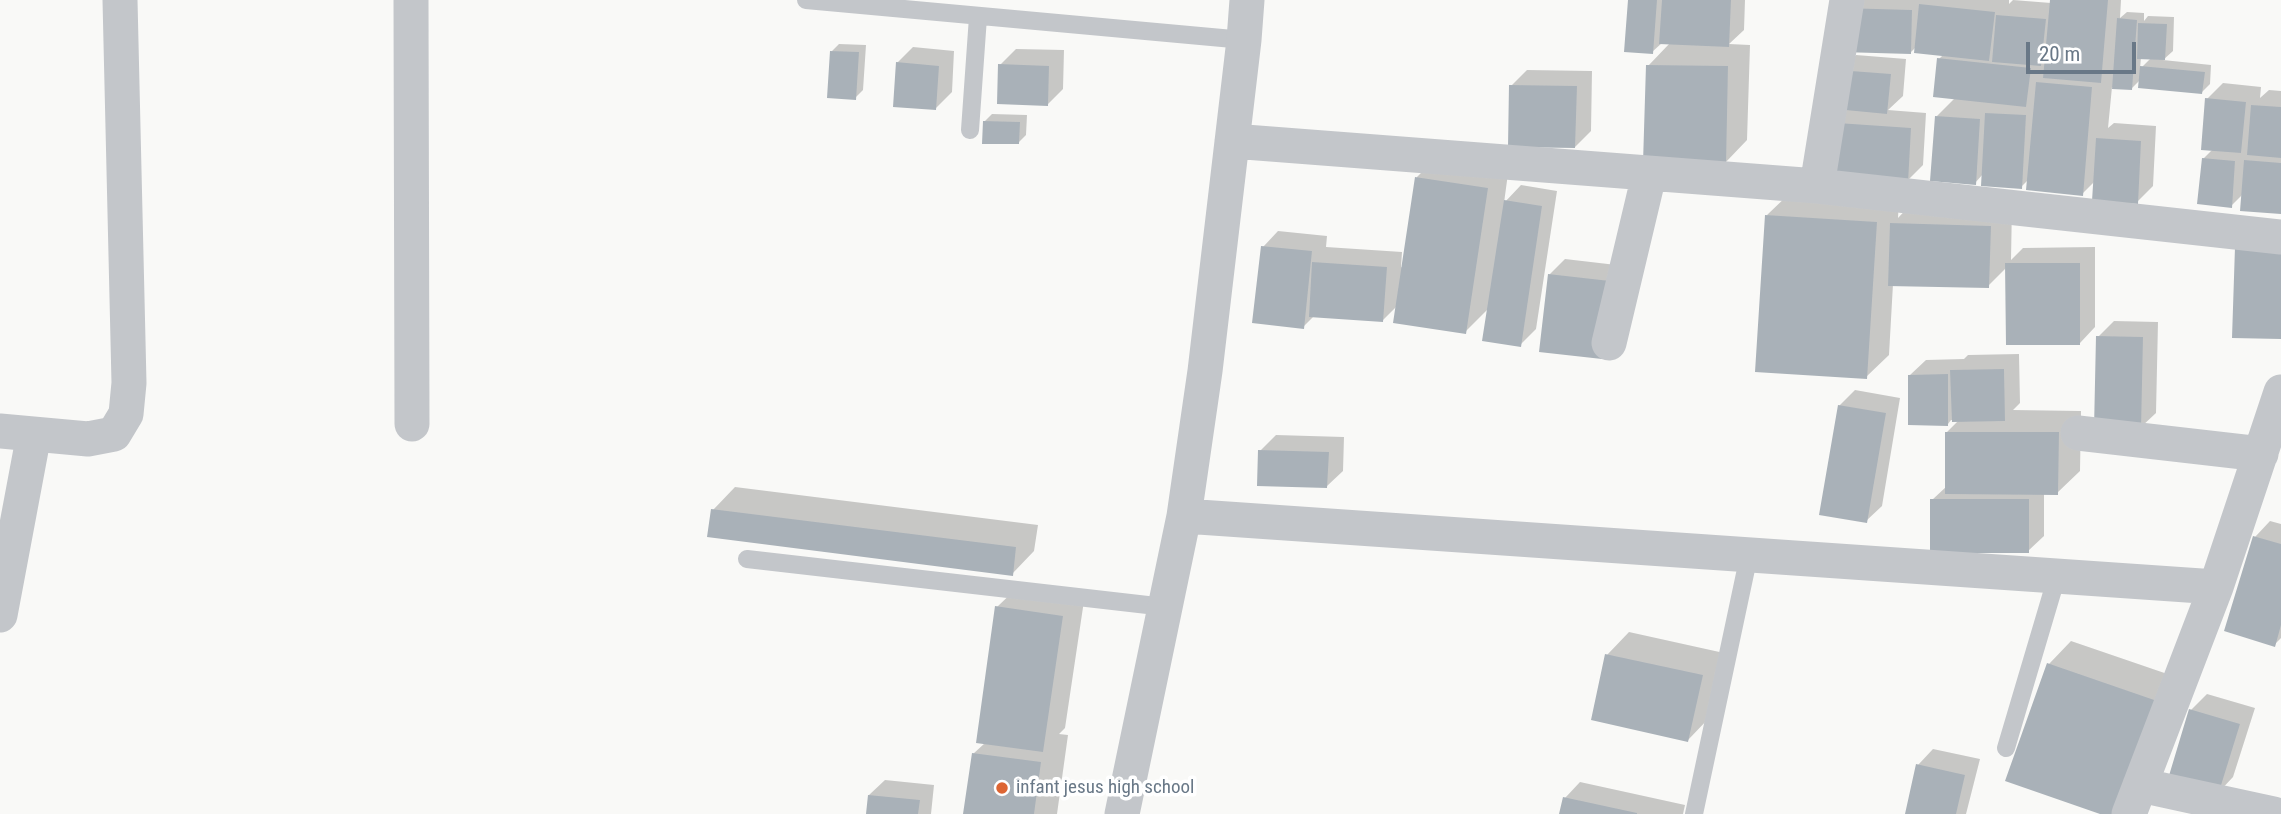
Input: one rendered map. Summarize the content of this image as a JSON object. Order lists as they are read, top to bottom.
{
  "places": ["infant jesus high school"],
  "scale_bar": "20 m"
}
